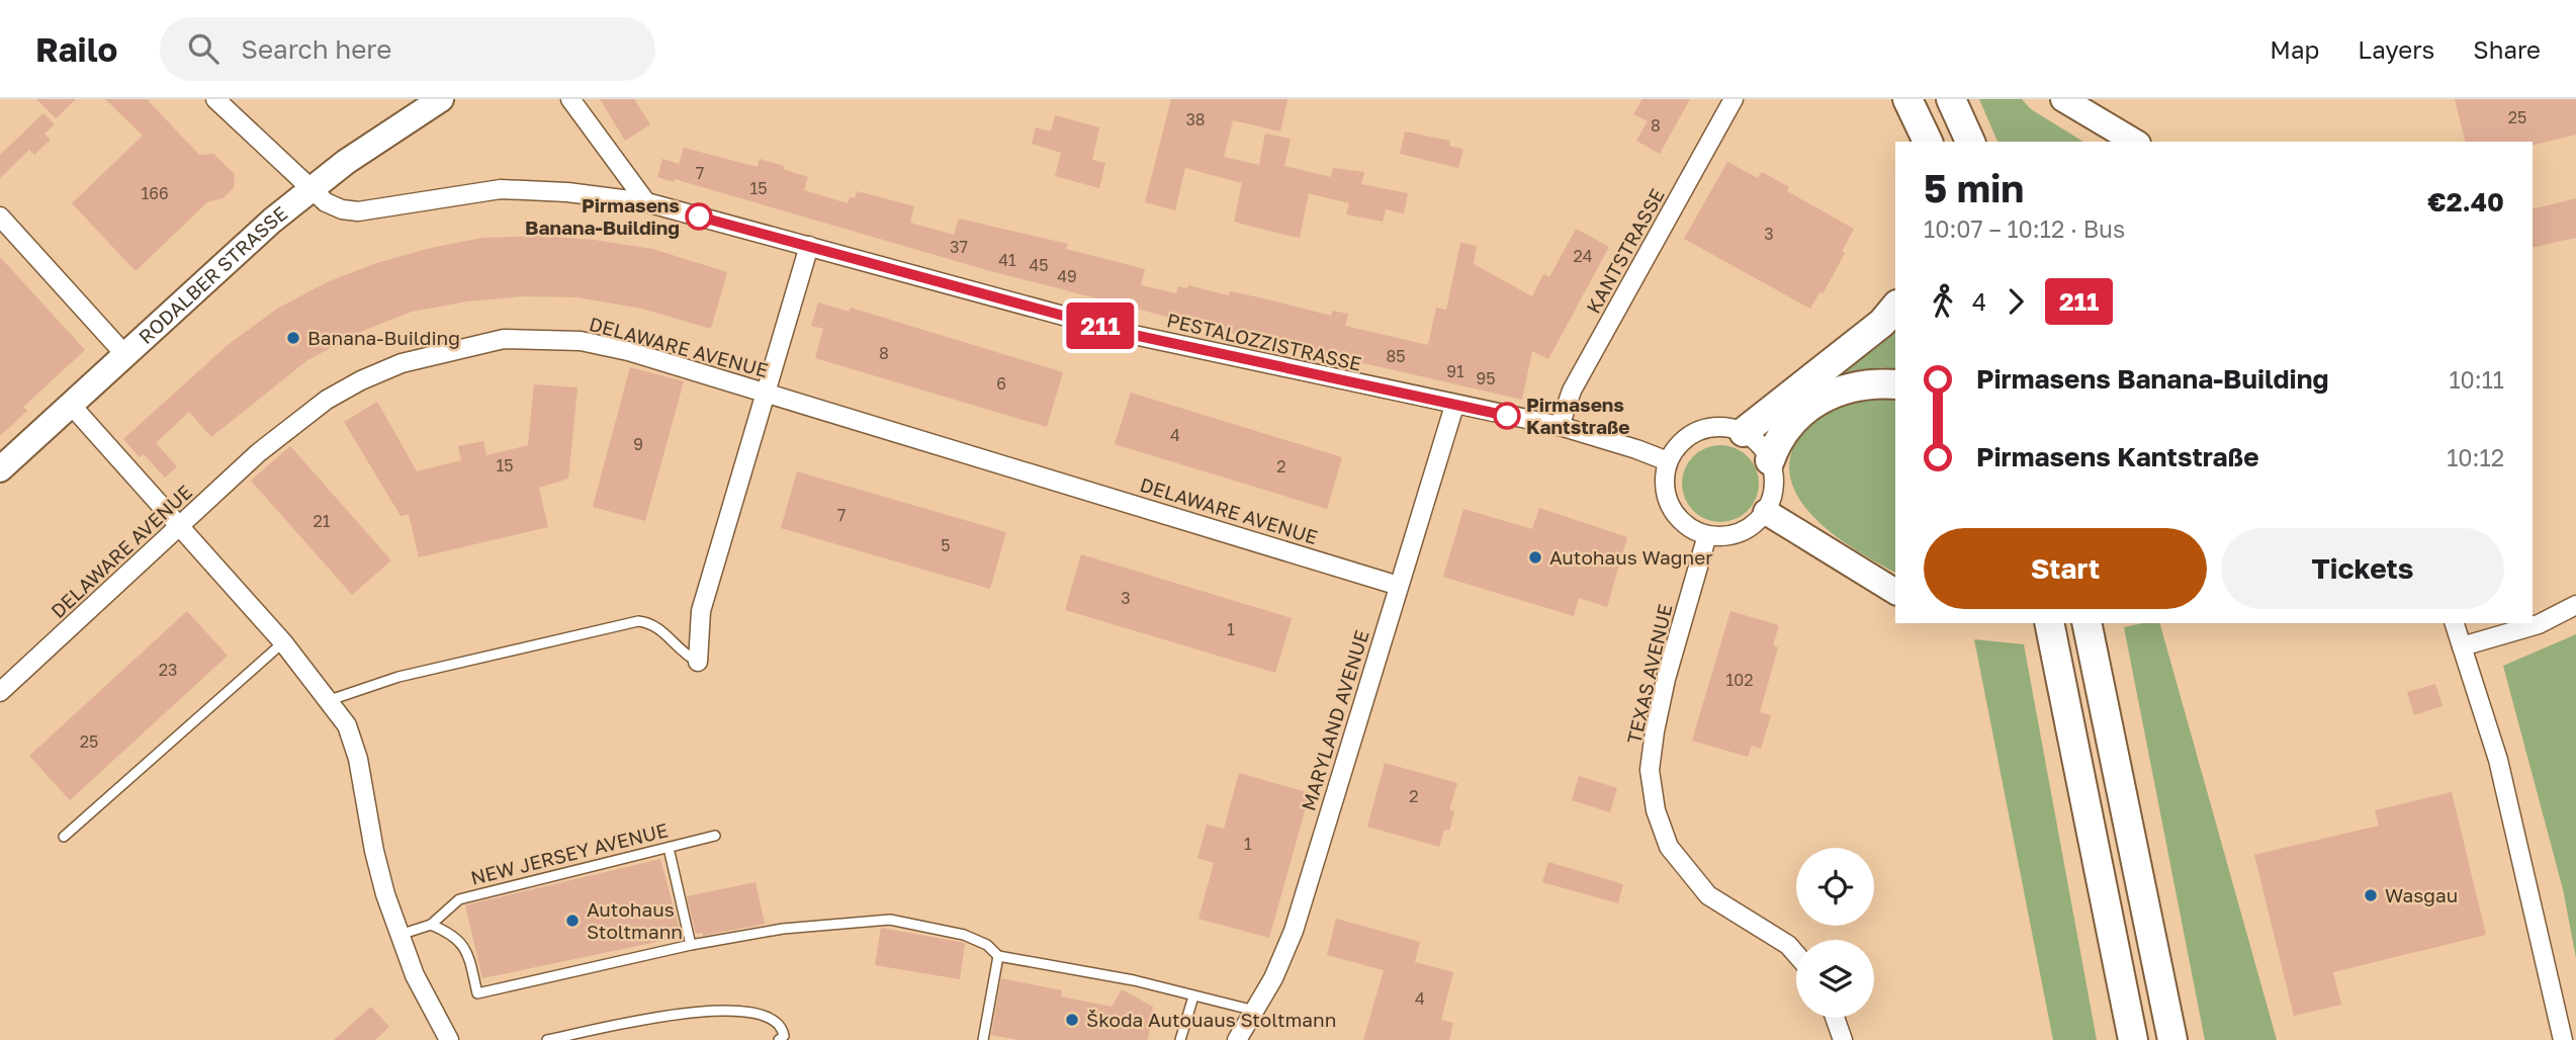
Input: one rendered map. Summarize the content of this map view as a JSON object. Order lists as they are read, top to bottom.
{
  "streets": {
    "main road": ["RODALBER STRASSE"],
    "street": [
      "KANTSTRASSE",
      "PESTALOZZISTRASSE",
      "DELAWARE AVENUE",
      "TEXAS AVENUE",
      "MARYLAND AVENUE"
    ],
    "lane": ["NEW JERSEY AVENUE"]
  },
  "crossings": [
    ["KANTSTRASSE", "PESTALOZZISTRASSE"],
    ["RODALBER STRASSE", "PESTALOZZISTRASSE"],
    ["PESTALOZZISTRASSE", "TEXAS AVENUE"],
    ["PESTALOZZISTRASSE", "MARYLAND AVENUE"],
    ["DELAWARE AVENUE", "MARYLAND AVENUE"]
  ],
  "places": [
    "Pirmasens Banana-Building",
    "Banana-Building",
    "Pirmasens Kantstraße",
    "Autohaus Wagner",
    "Wasgau",
    "Autohaus Stoltmann",
    "Škoda Autouaus Stoltmann"
  ],
  "lines": ["bus line 211"],
  "house_numbers": [
    "25",
    "38",
    "8",
    "7",
    "15",
    "166",
    "3",
    "37",
    "24",
    "41",
    "45",
    "49",
    "8",
    "85",
    "91",
    "95",
    "6",
    "4",
    "9",
    "15",
    "2",
    "7",
    "21",
    "5",
    "3",
    "1",
    "23",
    "102",
    "25",
    "2",
    "1",
    "4"
  ],
  "page": {
    "header": "Railo",
    "search": "Search here",
    "nav": ["Map", "Layers", "Share"],
    "on_map": "211",
    "heading": ["5 min", "10:07 – 10:12 · Bus", "€2.40"],
    "legs": ["4", "211"],
    "list": [
      {
        "name": "Pirmasens Banana-Building",
        "value": "10:11"
      },
      {
        "name": "Pirmasens Kantstraße",
        "value": "10:12"
      }
    ],
    "buttons": ["Start", "Tickets"]
  }
}
